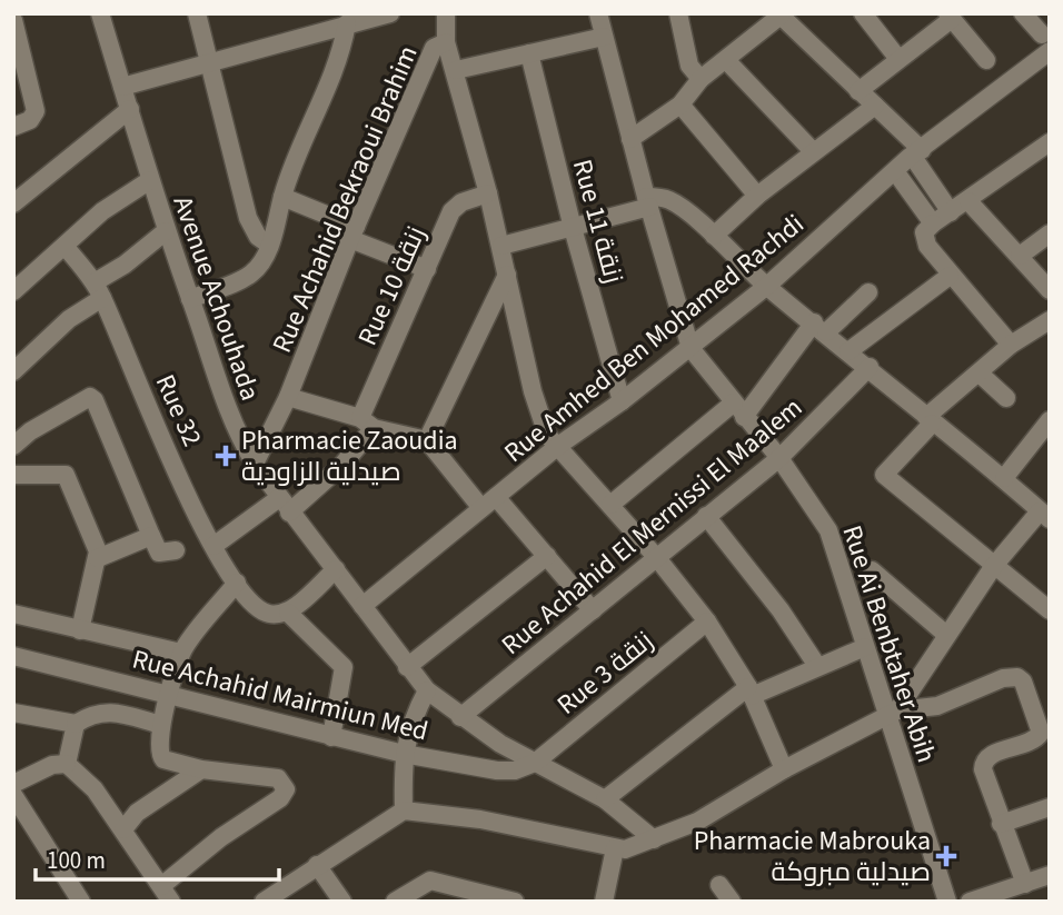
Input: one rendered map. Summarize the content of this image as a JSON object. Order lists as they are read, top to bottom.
{
  "streets": {
    "street": [
      "Rue Achahid Bekraoui Brahim",
      "Rue 11 زنقة",
      "Rue 10 زنقة",
      "Avenue Achouhada",
      "Rue Amhed Ben Mohamed Rachdi",
      "Rue 32",
      "Rue Achahid El Mernissi El Maalem",
      "Rue Ai Benbtaher Abih",
      "Rue 3 زنقة",
      "Rue Achahid Mairmiun Med"
    ]
  },
  "crossings": [
    ["Rue Achahid Bekraoui Brahim", "Avenue Achouhada"],
    ["Rue 11 زنقة", "Rue Amhed Ben Mohamed Rachdi"],
    ["Rue 10 زنقة", "Avenue Achouhada"],
    ["Rue 10 زنقة", "Rue 32"],
    ["Avenue Achouhada", "Rue Amhed Ben Mohamed Rachdi"],
    ["Avenue Achouhada", "Rue Achahid El Mernissi El Maalem"],
    ["Avenue Achouhada", "Rue 3 زنقة"],
    ["Avenue Achouhada", "Rue Achahid Mairmiun Med"],
    ["Rue Amhed Ben Mohamed Rachdi", "Rue Ai Benbtaher Abih"],
    ["Rue 32", "Rue Achahid Mairmiun Med"],
    ["Rue Achahid El Mernissi El Maalem", "Rue Ai Benbtaher Abih"],
    ["Rue 3 زنقة", "Rue Achahid Mairmiun Med"]
  ],
  "places": {
    "health": ["Pharmacie Zaoudia صيدلية الزاودية", "Pharmacie Mabrouka صيدلية مبروكة"]
  },
  "scale_bar": "100 m"
}
